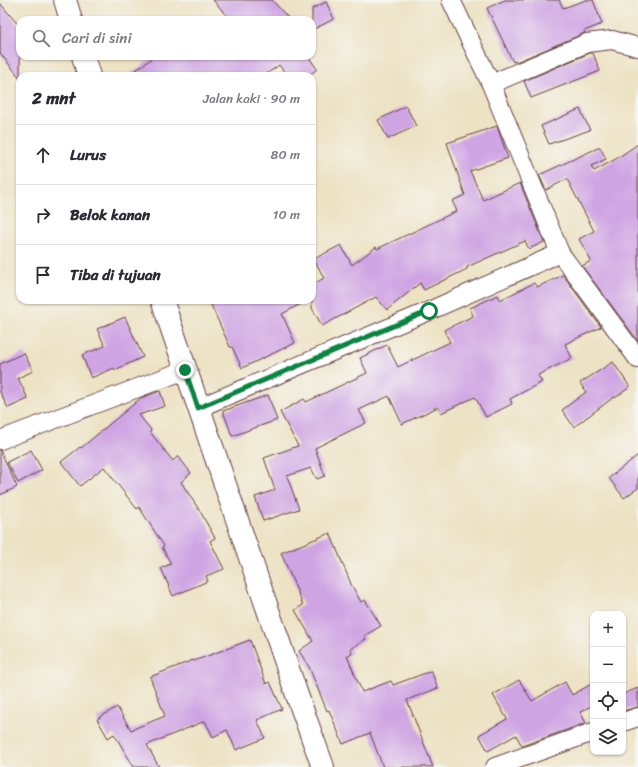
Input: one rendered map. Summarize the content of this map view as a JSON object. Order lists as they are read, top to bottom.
{
  "page": {
    "search": "Cari di sini",
    "heading": ["2 mnt", "Jalan kaki · 90 m"],
    "list": [
      ["Lurus", "80 m"],
      ["Belok kanan", "10 m"],
      "Tiba di tujuan"
    ],
    "map_buttons": ["+", "−"]
  }
}
